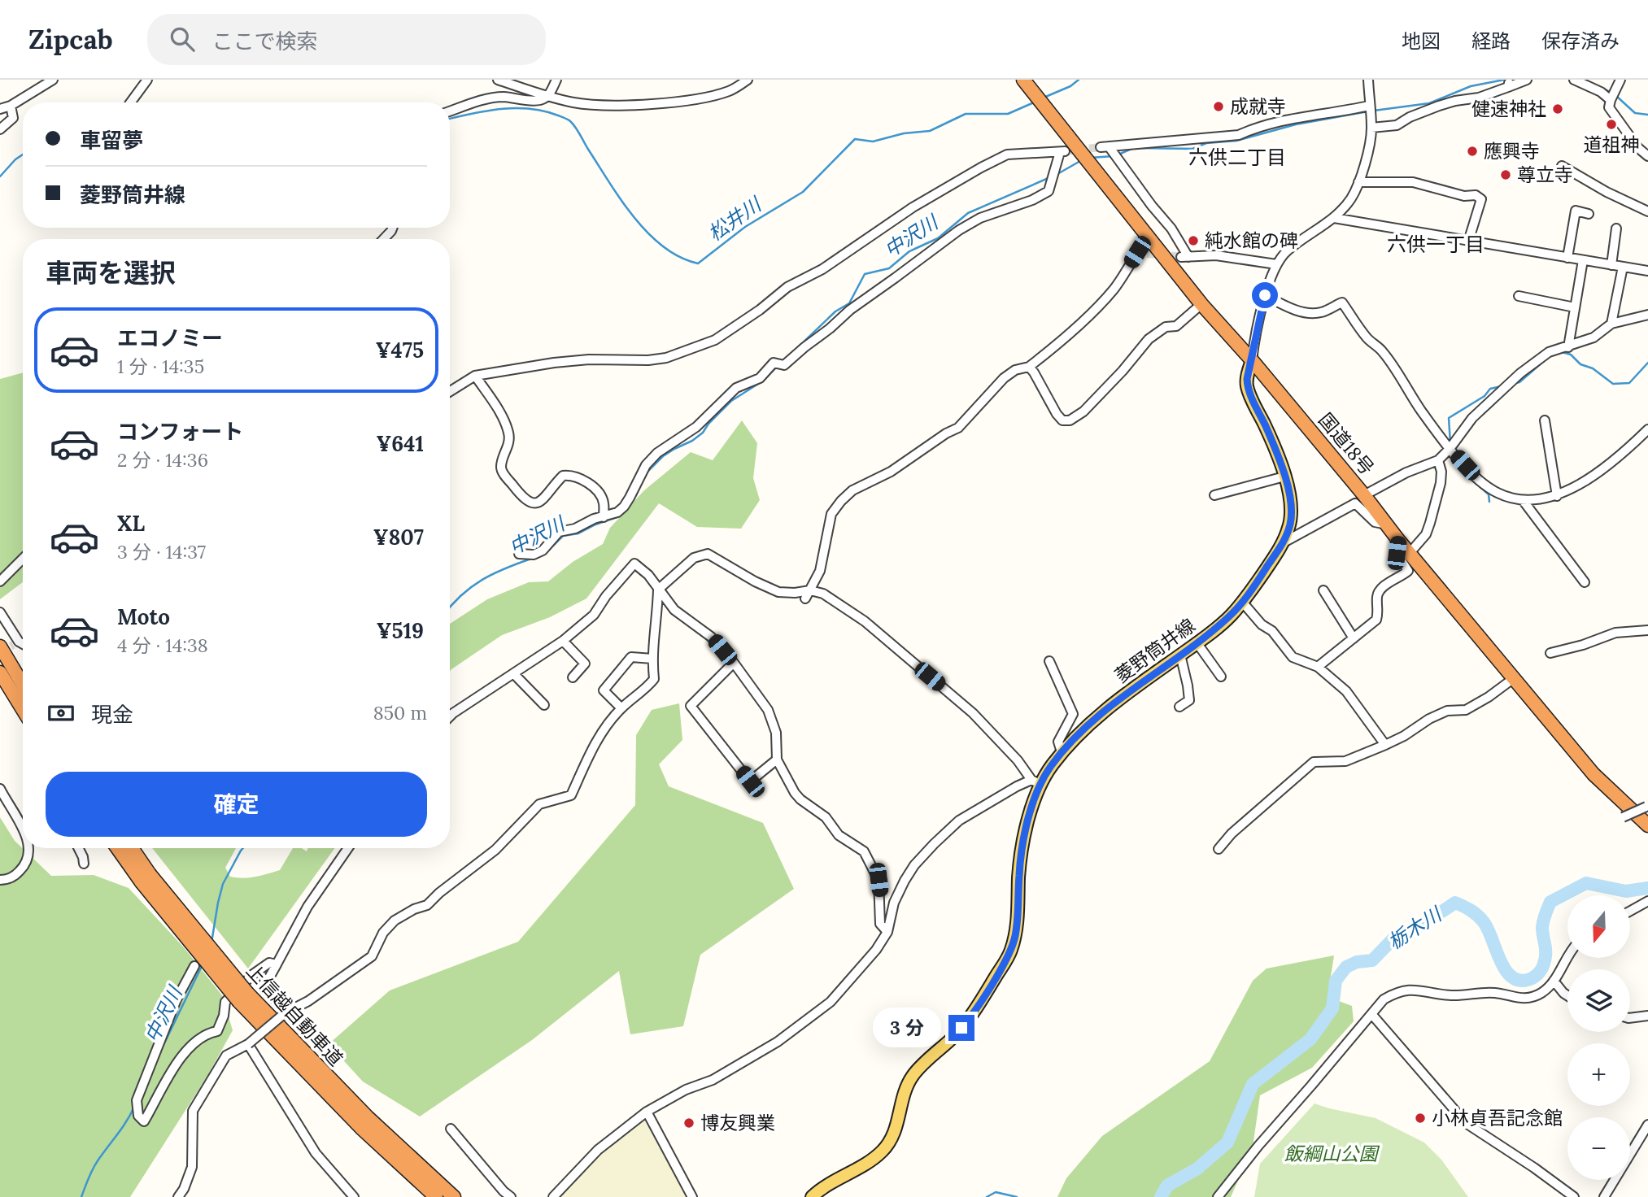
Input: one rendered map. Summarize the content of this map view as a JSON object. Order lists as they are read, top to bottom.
{
  "streets": {
    "highway": ["国道18号", "上信越自動車道"],
    "main road": ["菱野筒井線"]
  },
  "crossings": [
    ["国道18号", "菱野筒井線"]
  ],
  "districts": ["六供二丁目", "六供一丁目"],
  "water": ["松井川", "中沢川", "栃木川"],
  "parks": ["飯綱山公園"],
  "places": [
    "成就寺",
    "健速神社",
    "道祖神",
    "應興寺",
    "尊立寺",
    "純水館の碑",
    "小林貞吾記念館",
    "博友興業"
  ],
  "north": "bottom",
  "page": {
    "header": "Zipcab",
    "search": "ここで検索",
    "nav": ["地図", "経路", "保存済み"],
    "banner": ["車留夢", "菱野筒井線"],
    "heading": "車両を選択",
    "list": [
      {
        "name": "エコノミー",
        "note": "1 分 · 14:35",
        "value": "¥475"
      },
      {
        "name": "コンフォート",
        "note": "2 分 · 14:36",
        "value": "¥641"
      },
      {
        "name": "XL",
        "note": "3 分 · 14:37",
        "value": "¥807"
      },
      {
        "name": "Moto",
        "note": "4 分 · 14:38",
        "value": "¥519"
      }
    ],
    "pay": ["現金", "850 m"],
    "buttons": "確定",
    "map_buttons": ["+", "−"],
    "bubble": "3 分"
  }
}
